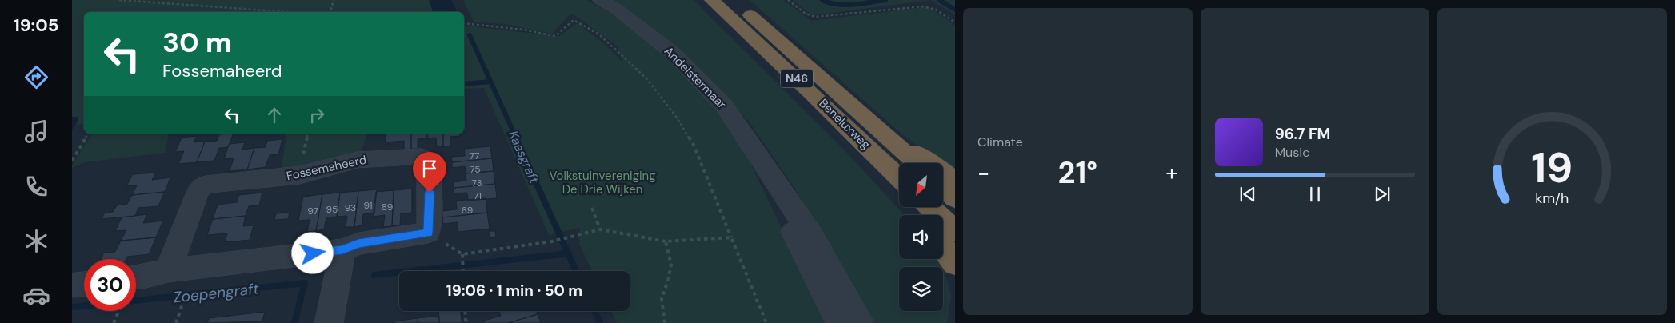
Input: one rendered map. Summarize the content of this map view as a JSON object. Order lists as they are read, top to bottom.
{
  "streets": {
    "highway": ["N46", "Beneluxweg"],
    "street": ["Andelstermaar", "Fossemaheerd"]
  },
  "crossings": [
    ["N46", "Beneluxweg"]
  ],
  "water": ["Kaasgraft", "Zoepengraft"],
  "parks": ["Volkstuinvereniging De Drie Wijken"],
  "house_numbers": [
    "77",
    "75",
    "73",
    "71",
    "91",
    "89",
    "93",
    "95",
    "69",
    "97"
  ],
  "north": "bottom left",
  "page": {
    "tabs": "19:05",
    "tile": "Climate",
    "turn": ["30 m", "Fossemaheerd"],
    "song": ["96.7 FM", "Music"],
    "heat": ["−", "21°", "+"],
    "limit": "30",
    "trip": "19:06 · 1 min · 50 m",
    "gauge": ["19", "km/h"]
  }
}
